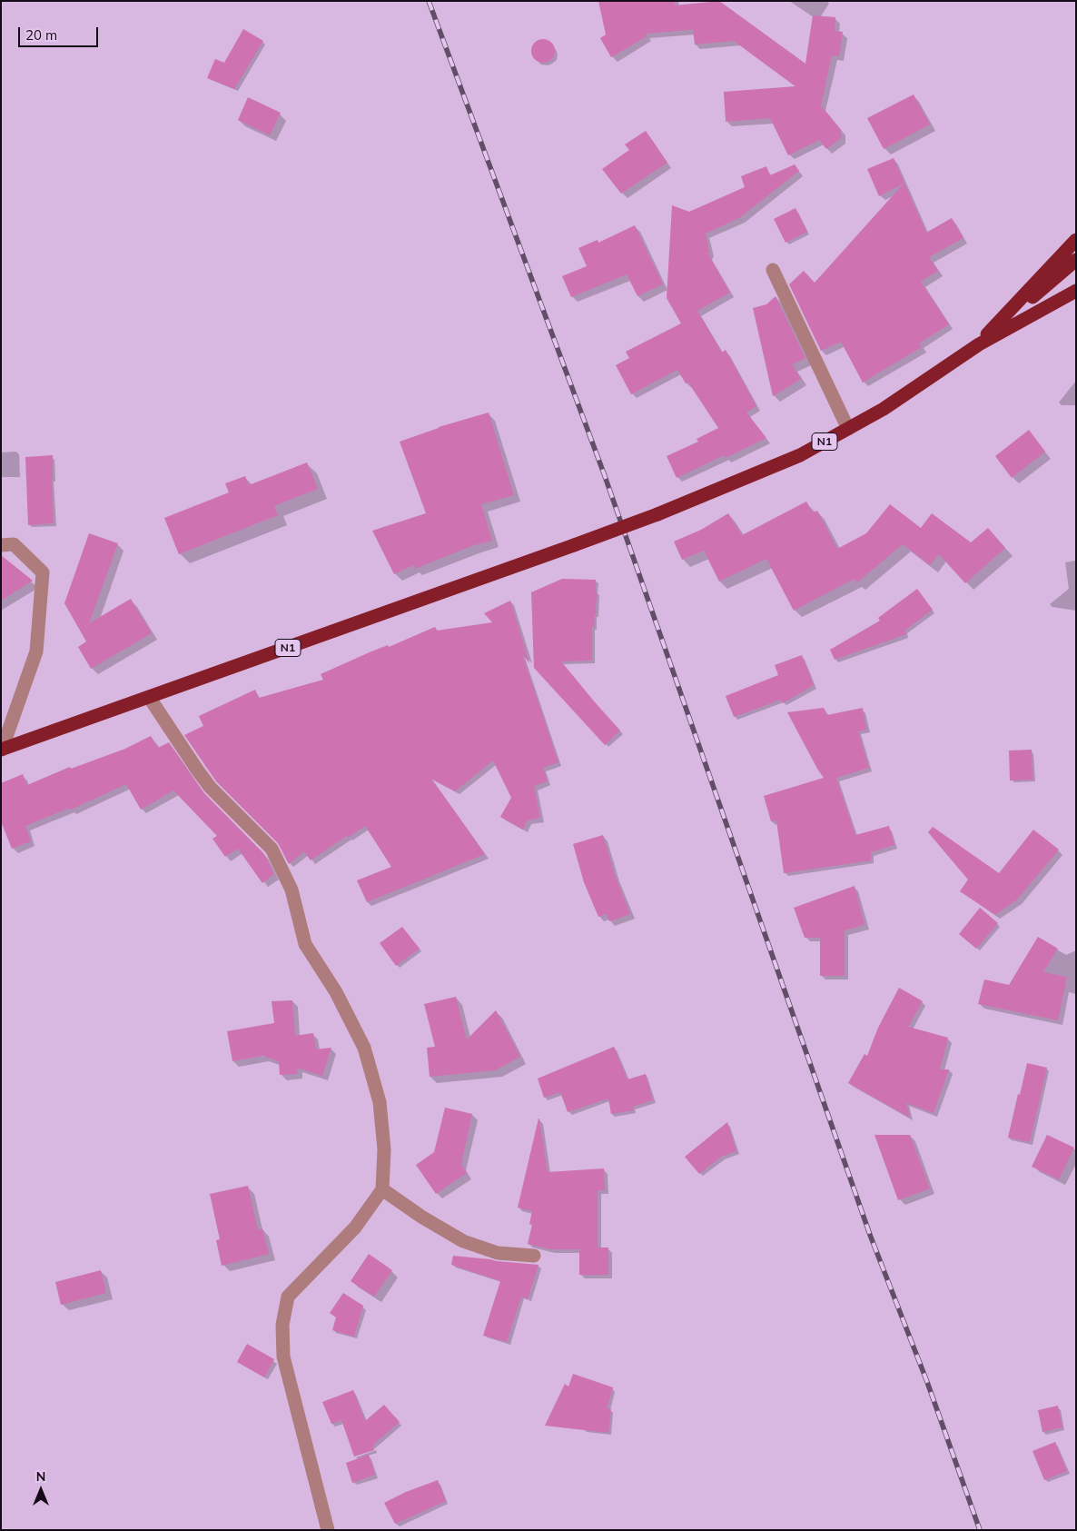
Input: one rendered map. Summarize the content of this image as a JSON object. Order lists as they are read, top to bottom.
{
  "streets": {
    "highway": ["N1"]
  },
  "scale_bar": "20 m",
  "north": "top"
}
